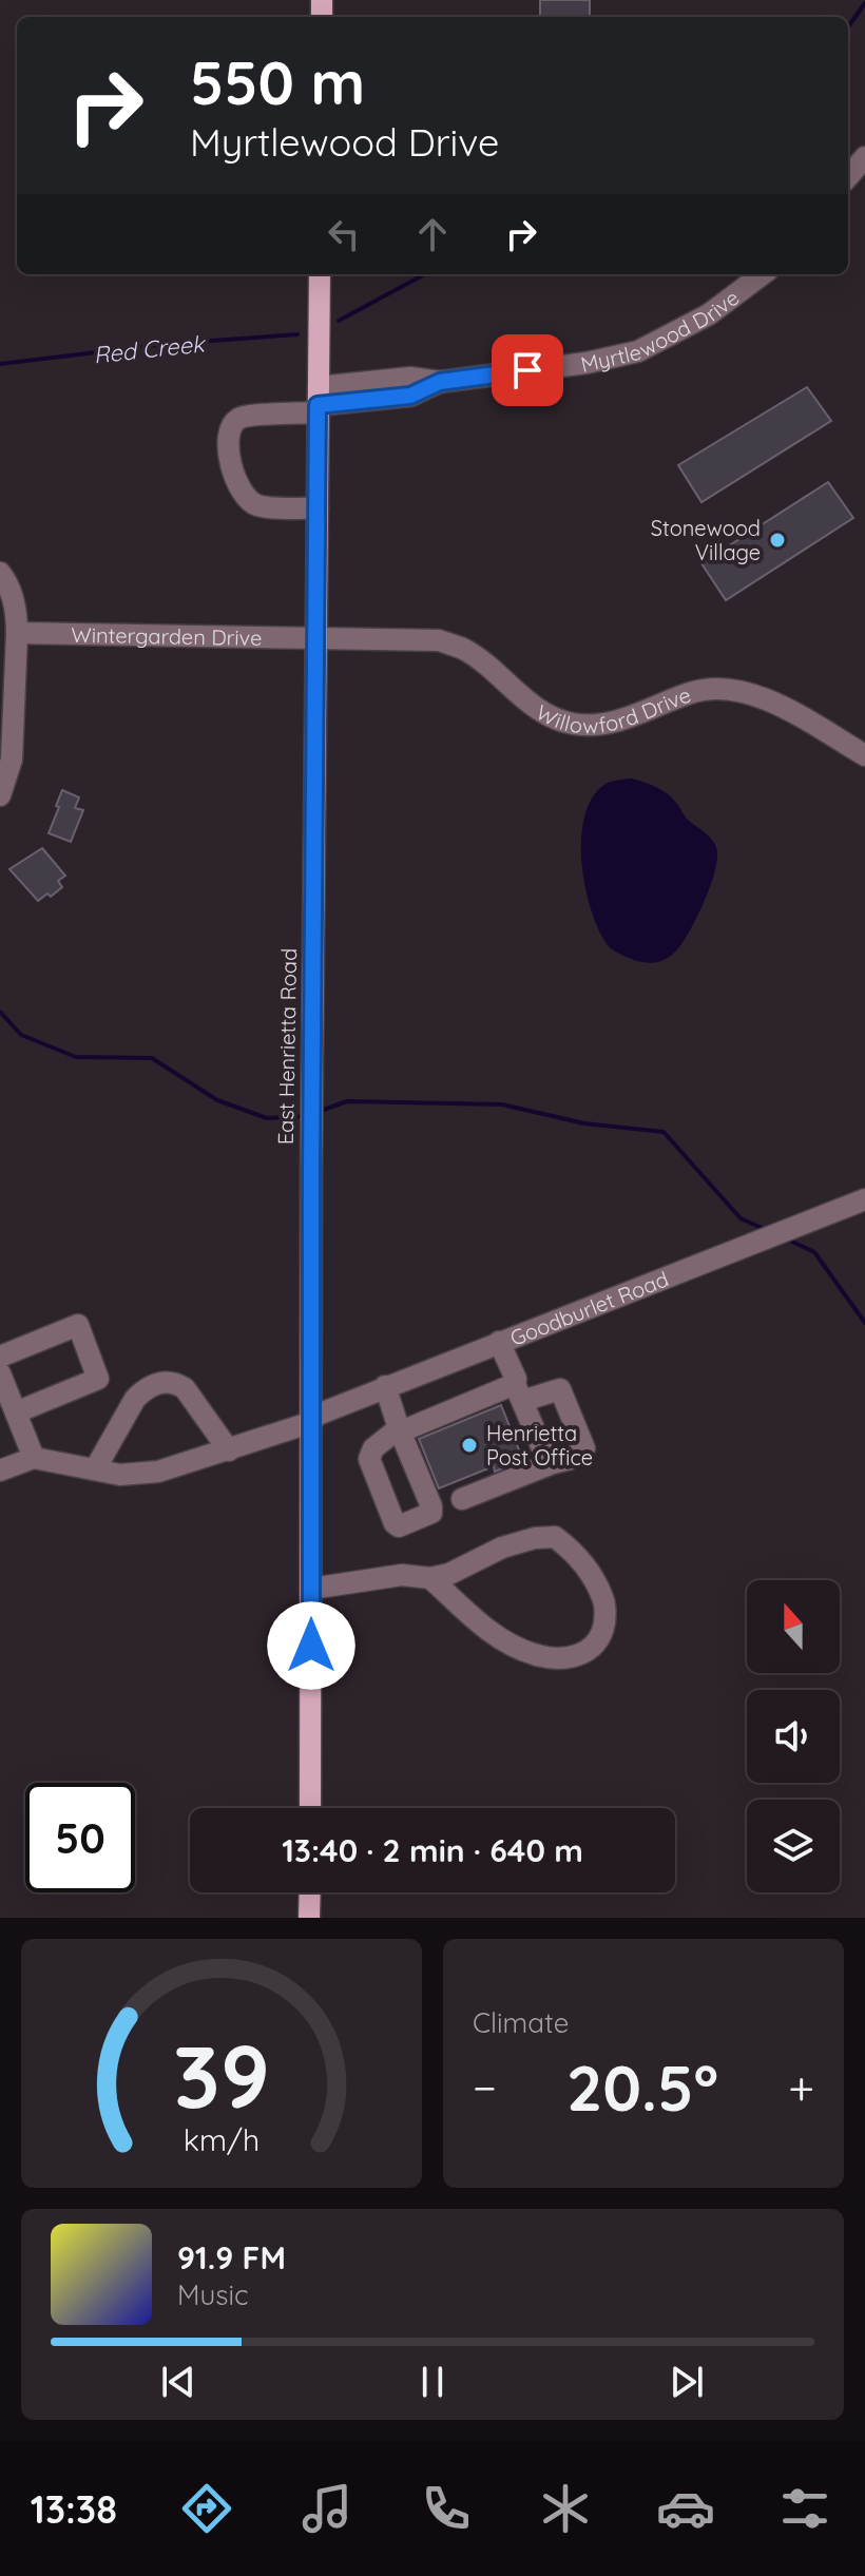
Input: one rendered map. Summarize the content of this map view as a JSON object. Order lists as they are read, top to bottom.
{
  "streets": {
    "main road": ["East Henrietta Road"],
    "street": [
      "Myrtlewood Drive",
      "Wintergarden Drive",
      "Willowford Drive",
      "Goodburlet Road"
    ]
  },
  "crossings": [
    ["Myrtlewood Drive", "East Henrietta Road"],
    ["Wintergarden Drive", "Willowford Drive"],
    ["Wintergarden Drive", "East Henrietta Road"],
    ["Willowford Drive", "East Henrietta Road"],
    ["East Henrietta Road", "Goodburlet Road"]
  ],
  "water": ["Red Creek"],
  "places": ["Stonewood Village", "Henrietta Post Office"],
  "north": "top",
  "page": {
    "turn": ["550 m", "Myrtlewood Drive"],
    "limit": "50",
    "trip": "13:40 · 2 min · 640 m",
    "tile": "Climate",
    "heat": ["−", "20.5°", "+"],
    "song": ["91.9 FM", "Music"],
    "tabs": "13:38",
    "gauge": ["39", "km/h"]
  }
}
